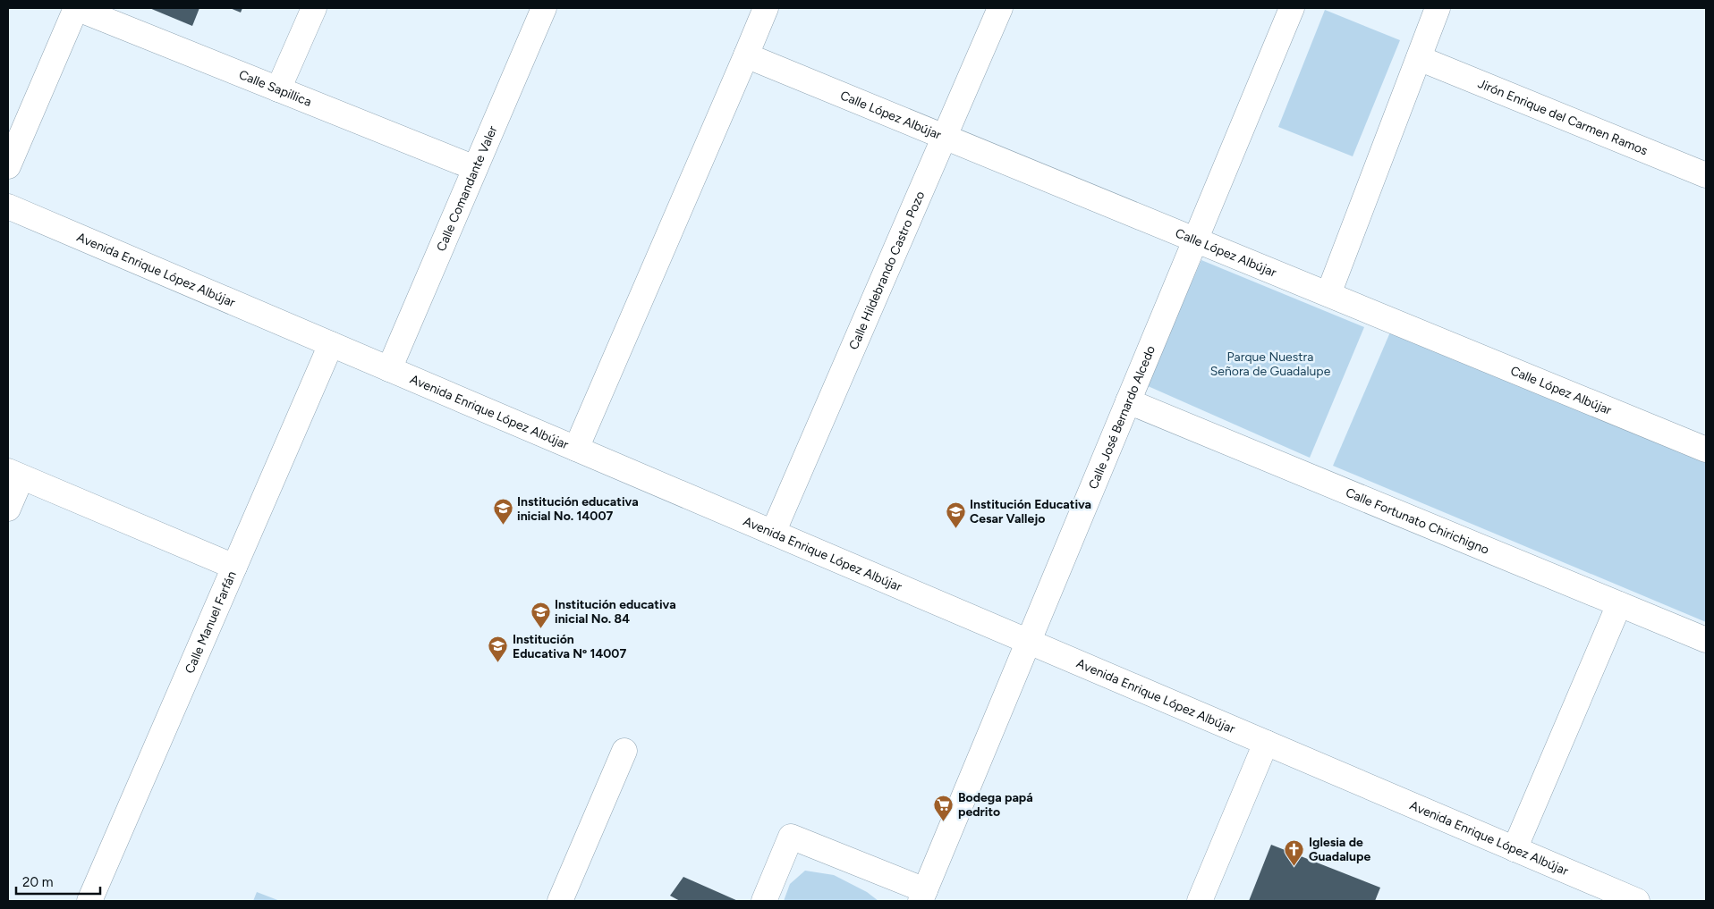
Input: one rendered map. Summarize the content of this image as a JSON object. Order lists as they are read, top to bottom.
{
  "streets": {
    "street": [
      "Calle Sapillica",
      "Calle López Albújar",
      "Jirón Enrique del Carmen Ramos",
      "Calle Comandante Valer",
      "Avenida Enrique López Albújar",
      "Calle Hildebrando Castro Pozo",
      "Calle José Bernardo Alcedo",
      "Calle Fortunato Chirichigno",
      "Calle Manuel Farfán"
    ]
  },
  "crossings": [
    ["Calle Sapillica", "Calle Comandante Valer"],
    ["Calle López Albújar", "Calle Hildebrando Castro Pozo"],
    ["Calle López Albújar", "Calle José Bernardo Alcedo"],
    ["Calle Comandante Valer", "Avenida Enrique López Albújar"],
    ["Avenida Enrique López Albújar", "Calle Hildebrando Castro Pozo"],
    ["Avenida Enrique López Albújar", "Calle José Bernardo Alcedo"],
    ["Avenida Enrique López Albújar", "Calle Manuel Farfán"],
    ["Calle José Bernardo Alcedo", "Calle Fortunato Chirichigno"]
  ],
  "parks": ["Parque Nuestra Señora de Guadalupe"],
  "places": {
    "school or university": [
      "Institución educativa inicial No. 14007",
      "Institución Educativa Cesar Vallejo",
      "Institución educativa inicial No. 84",
      "Institución Educativa Nº 14007"
    ],
    "supermarket": ["Bodega papá pedrito"],
    "church": ["Iglesia de Guadalupe"]
  },
  "scale_bar": "20 m"
}
